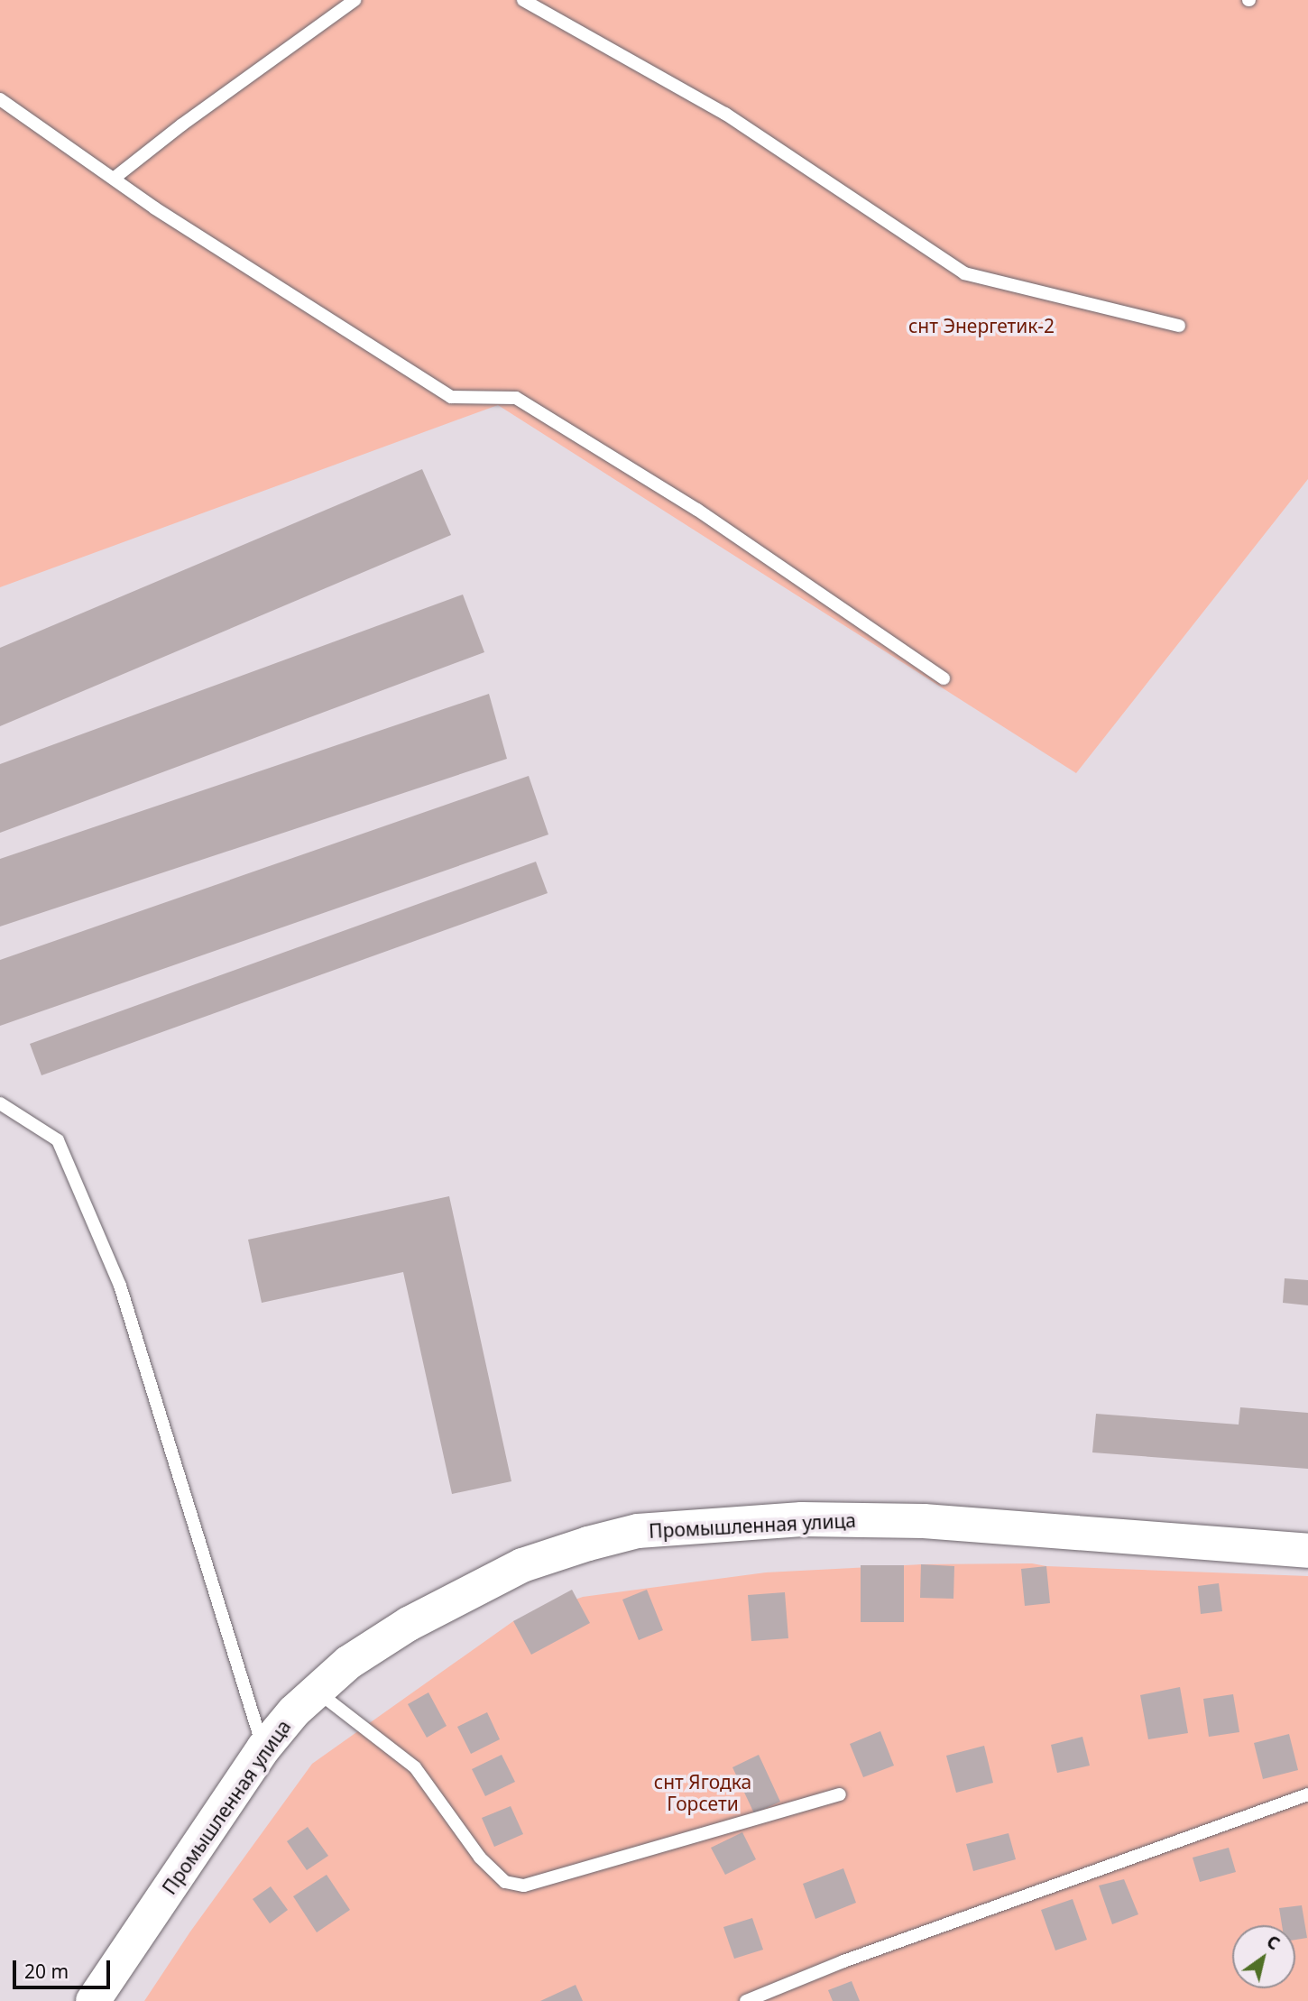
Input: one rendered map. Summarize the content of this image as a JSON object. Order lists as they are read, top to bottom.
{
  "streets": {
    "main road": ["Промышленная улица"]
  },
  "parks": ["снт Энергетик-2", "снт Ягодка Горсети"],
  "scale_bar": "20 m",
  "north": "top right"
}
